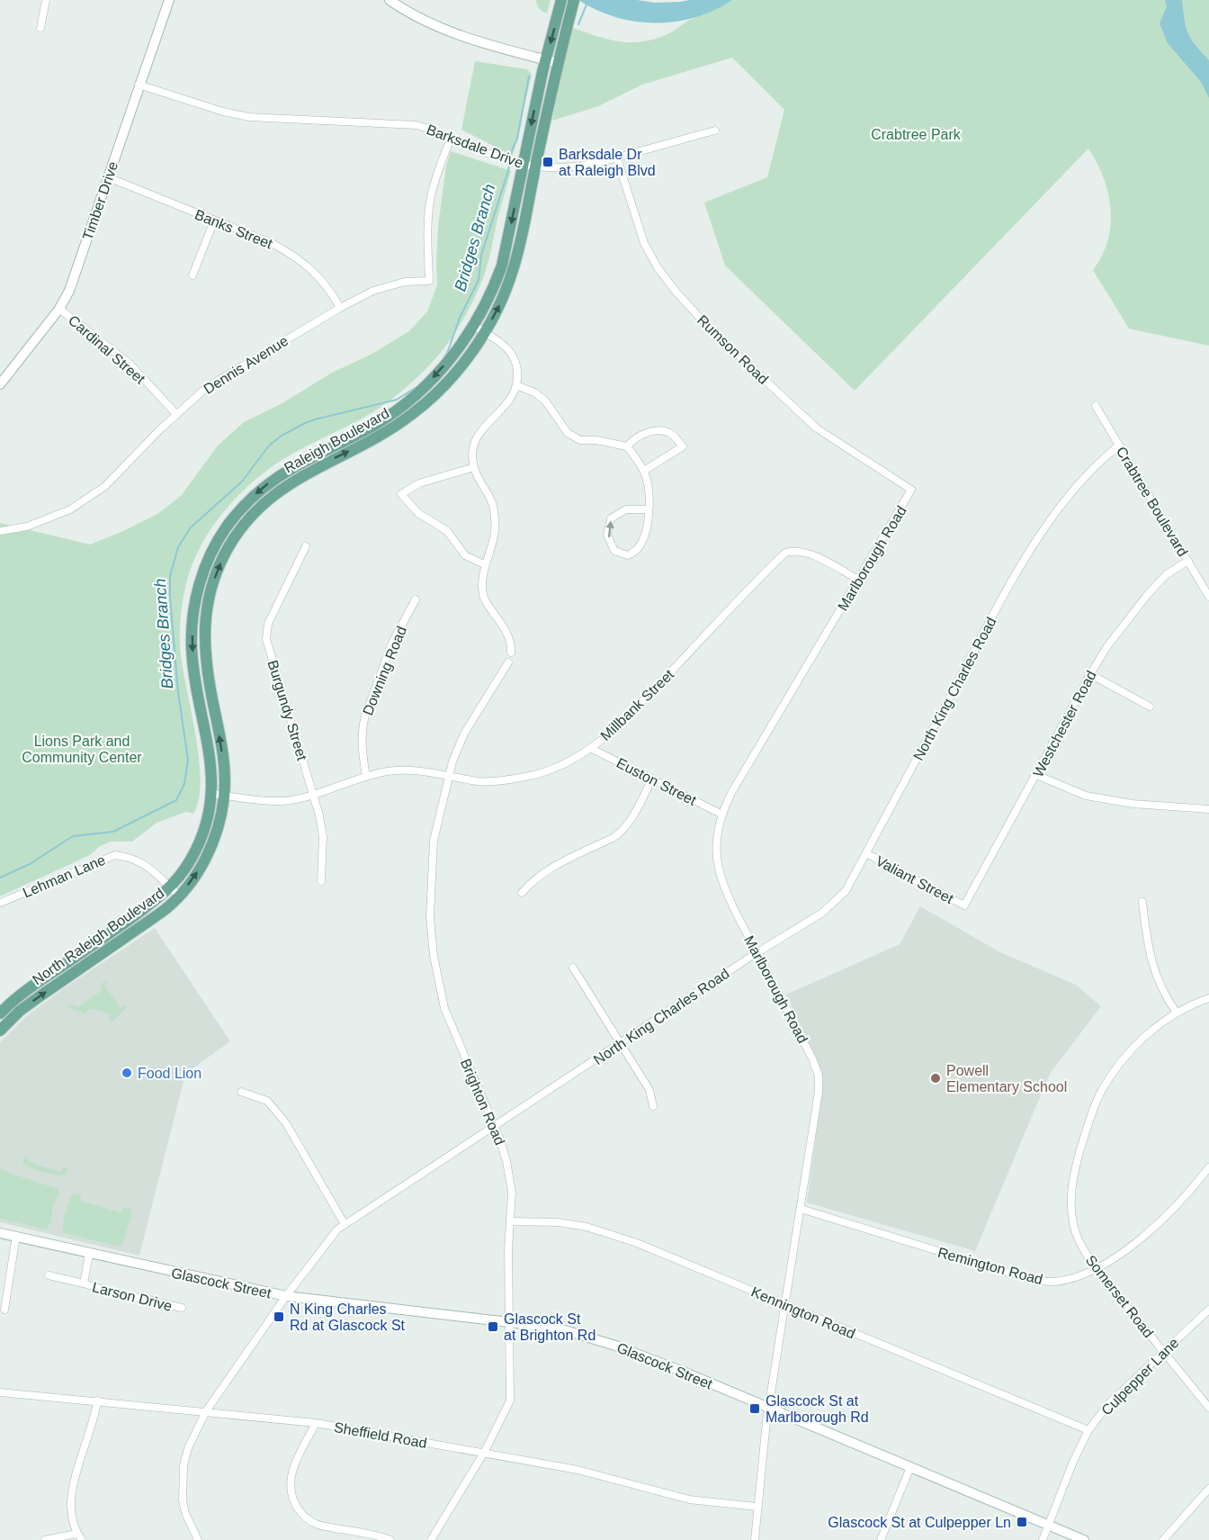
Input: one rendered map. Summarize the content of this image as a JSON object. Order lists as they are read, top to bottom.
{
  "streets": {
    "main road": ["Raleigh Boulevard", "North Raleigh Boulevard"],
    "street": [
      "Barksdale Drive",
      "Timber Drive",
      "Banks Street",
      "Cardinal Street",
      "Rumson Road",
      "Dennis Avenue",
      "Crabtree Boulevard",
      "Marlborough Road",
      "Downing Road",
      "North King Charles Road",
      "Millbank Street",
      "Burgundy Street",
      "Westchester Road",
      "Euston Street",
      "Lehman Lane",
      "Valiant Street",
      "Brighton Road",
      "Remington Road",
      "Glascock Street",
      "Larson Drive",
      "Somerset Road",
      "Kennington Road",
      "Culpepper Lane",
      "Sheffield Road"
    ]
  },
  "crossings": [
    ["Barksdale Drive", "Timber Drive"],
    ["Barksdale Drive", "Rumson Road"],
    ["Barksdale Drive", "Dennis Avenue"],
    ["Barksdale Drive", "Raleigh Boulevard"],
    ["Timber Drive", "Banks Street"],
    ["Timber Drive", "Cardinal Street"],
    ["Banks Street", "Dennis Avenue"],
    ["Cardinal Street", "Dennis Avenue"],
    ["Rumson Road", "Marlborough Road"],
    ["Raleigh Boulevard", "Millbank Street"],
    ["Raleigh Boulevard", "North Raleigh Boulevard"],
    ["Crabtree Boulevard", "North King Charles Road"],
    ["Crabtree Boulevard", "Westchester Road"],
    ["Marlborough Road", "North King Charles Road"],
    ["Marlborough Road", "Millbank Street"],
    ["Marlborough Road", "Euston Street"],
    ["Marlborough Road", "Remington Road"],
    ["Marlborough Road", "Glascock Street"],
    ["Marlborough Road", "Kennington Road"],
    ["Marlborough Road", "Sheffield Road"],
    ["Downing Road", "Millbank Street"],
    ["North King Charles Road", "Valiant Street"],
    ["North King Charles Road", "Brighton Road"],
    ["North King Charles Road", "Glascock Street"],
    ["North King Charles Road", "Sheffield Road"],
    ["Millbank Street", "Burgundy Street"],
    ["Millbank Street", "Euston Street"],
    ["Millbank Street", "North Raleigh Boulevard"],
    ["Millbank Street", "Brighton Road"],
    ["Westchester Road", "Valiant Street"],
    ["Lehman Lane", "North Raleigh Boulevard"],
    ["Brighton Road", "Glascock Street"],
    ["Brighton Road", "Kennington Road"],
    ["Brighton Road", "Sheffield Road"],
    ["Remington Road", "Somerset Road"],
    ["Glascock Street", "Larson Drive"],
    ["Glascock Street", "Culpepper Lane"],
    ["Somerset Road", "Culpepper Lane"],
    ["Kennington Road", "Culpepper Lane"]
  ],
  "water": ["Bridges Branch"],
  "parks": ["Crabtree Park", "Lions Park and Community Center"],
  "places": {
    "transit": [
      "Barksdale Dr at Raleigh Blvd",
      "N King Charles Rd at Glascock St",
      "Glascock St at Brighton Rd",
      "Glascock St at Marlborough Rd",
      "Glascock St at Culpepper Ln"
    ],
    "other": ["Food Lion", "Powell Elementary School"]
  }
}
